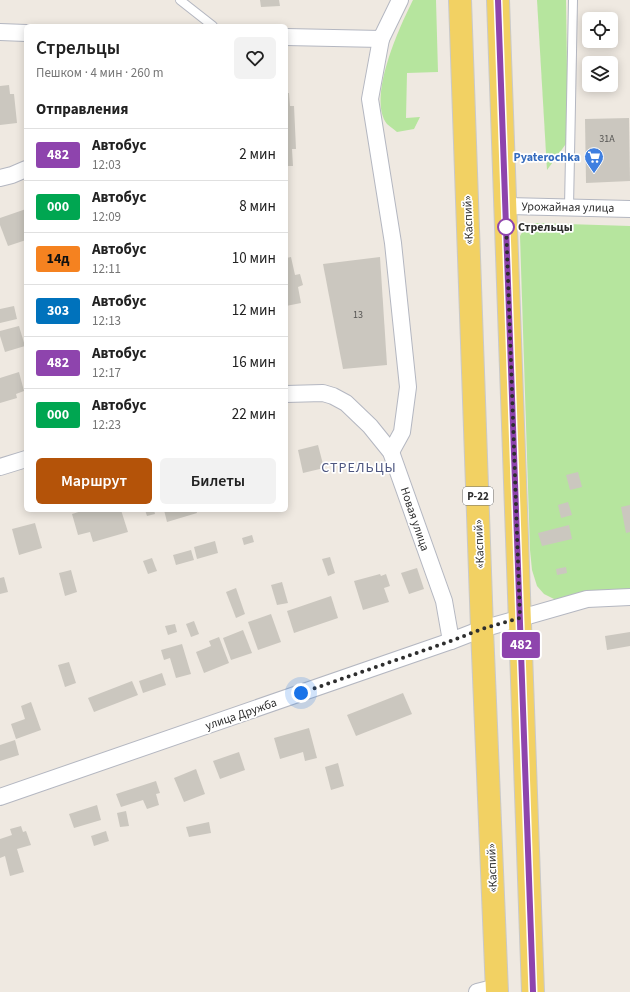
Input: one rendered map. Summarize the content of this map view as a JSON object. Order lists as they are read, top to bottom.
{
  "streets": {
    "main road": ["«Каспий»", "Р-22"],
    "street": ["Урожайная улица", "Новая улица", "улица Дружба"]
  },
  "crossings": [
    ["«Каспий»", "улица Дружба"],
    ["Новая улица", "улица Дружба"]
  ],
  "districts": ["СТРЕЛЬЦЫ"],
  "places": {
    "supermarket": ["Pyaterochka"],
    "other": ["Стрельцы"]
  },
  "lines": ["bus line 482"],
  "house_numbers": ["31А", "13"],
  "page": {
    "on_map": "482",
    "heading": [
      ["Стрельцы", "Пешком · 4 мин · 260 m"],
      "Отправления"
    ],
    "list": [
      {
        "mark": "482",
        "name": "Автобус",
        "note": "12:03",
        "value": "2 мин"
      },
      {
        "mark": "000",
        "name": "Автобус",
        "note": "12:09",
        "value": "8 мин"
      },
      {
        "mark": "14д",
        "name": "Автобус",
        "note": "12:11",
        "value": "10 мин"
      },
      {
        "mark": "303",
        "name": "Автобус",
        "note": "12:13",
        "value": "12 мин"
      },
      {
        "mark": "482",
        "name": "Автобус",
        "note": "12:17",
        "value": "16 мин"
      },
      {
        "mark": "000",
        "name": "Автобус",
        "note": "12:23",
        "value": "22 мин"
      }
    ],
    "buttons": ["Маршрут", "Билеты"]
  }
}
